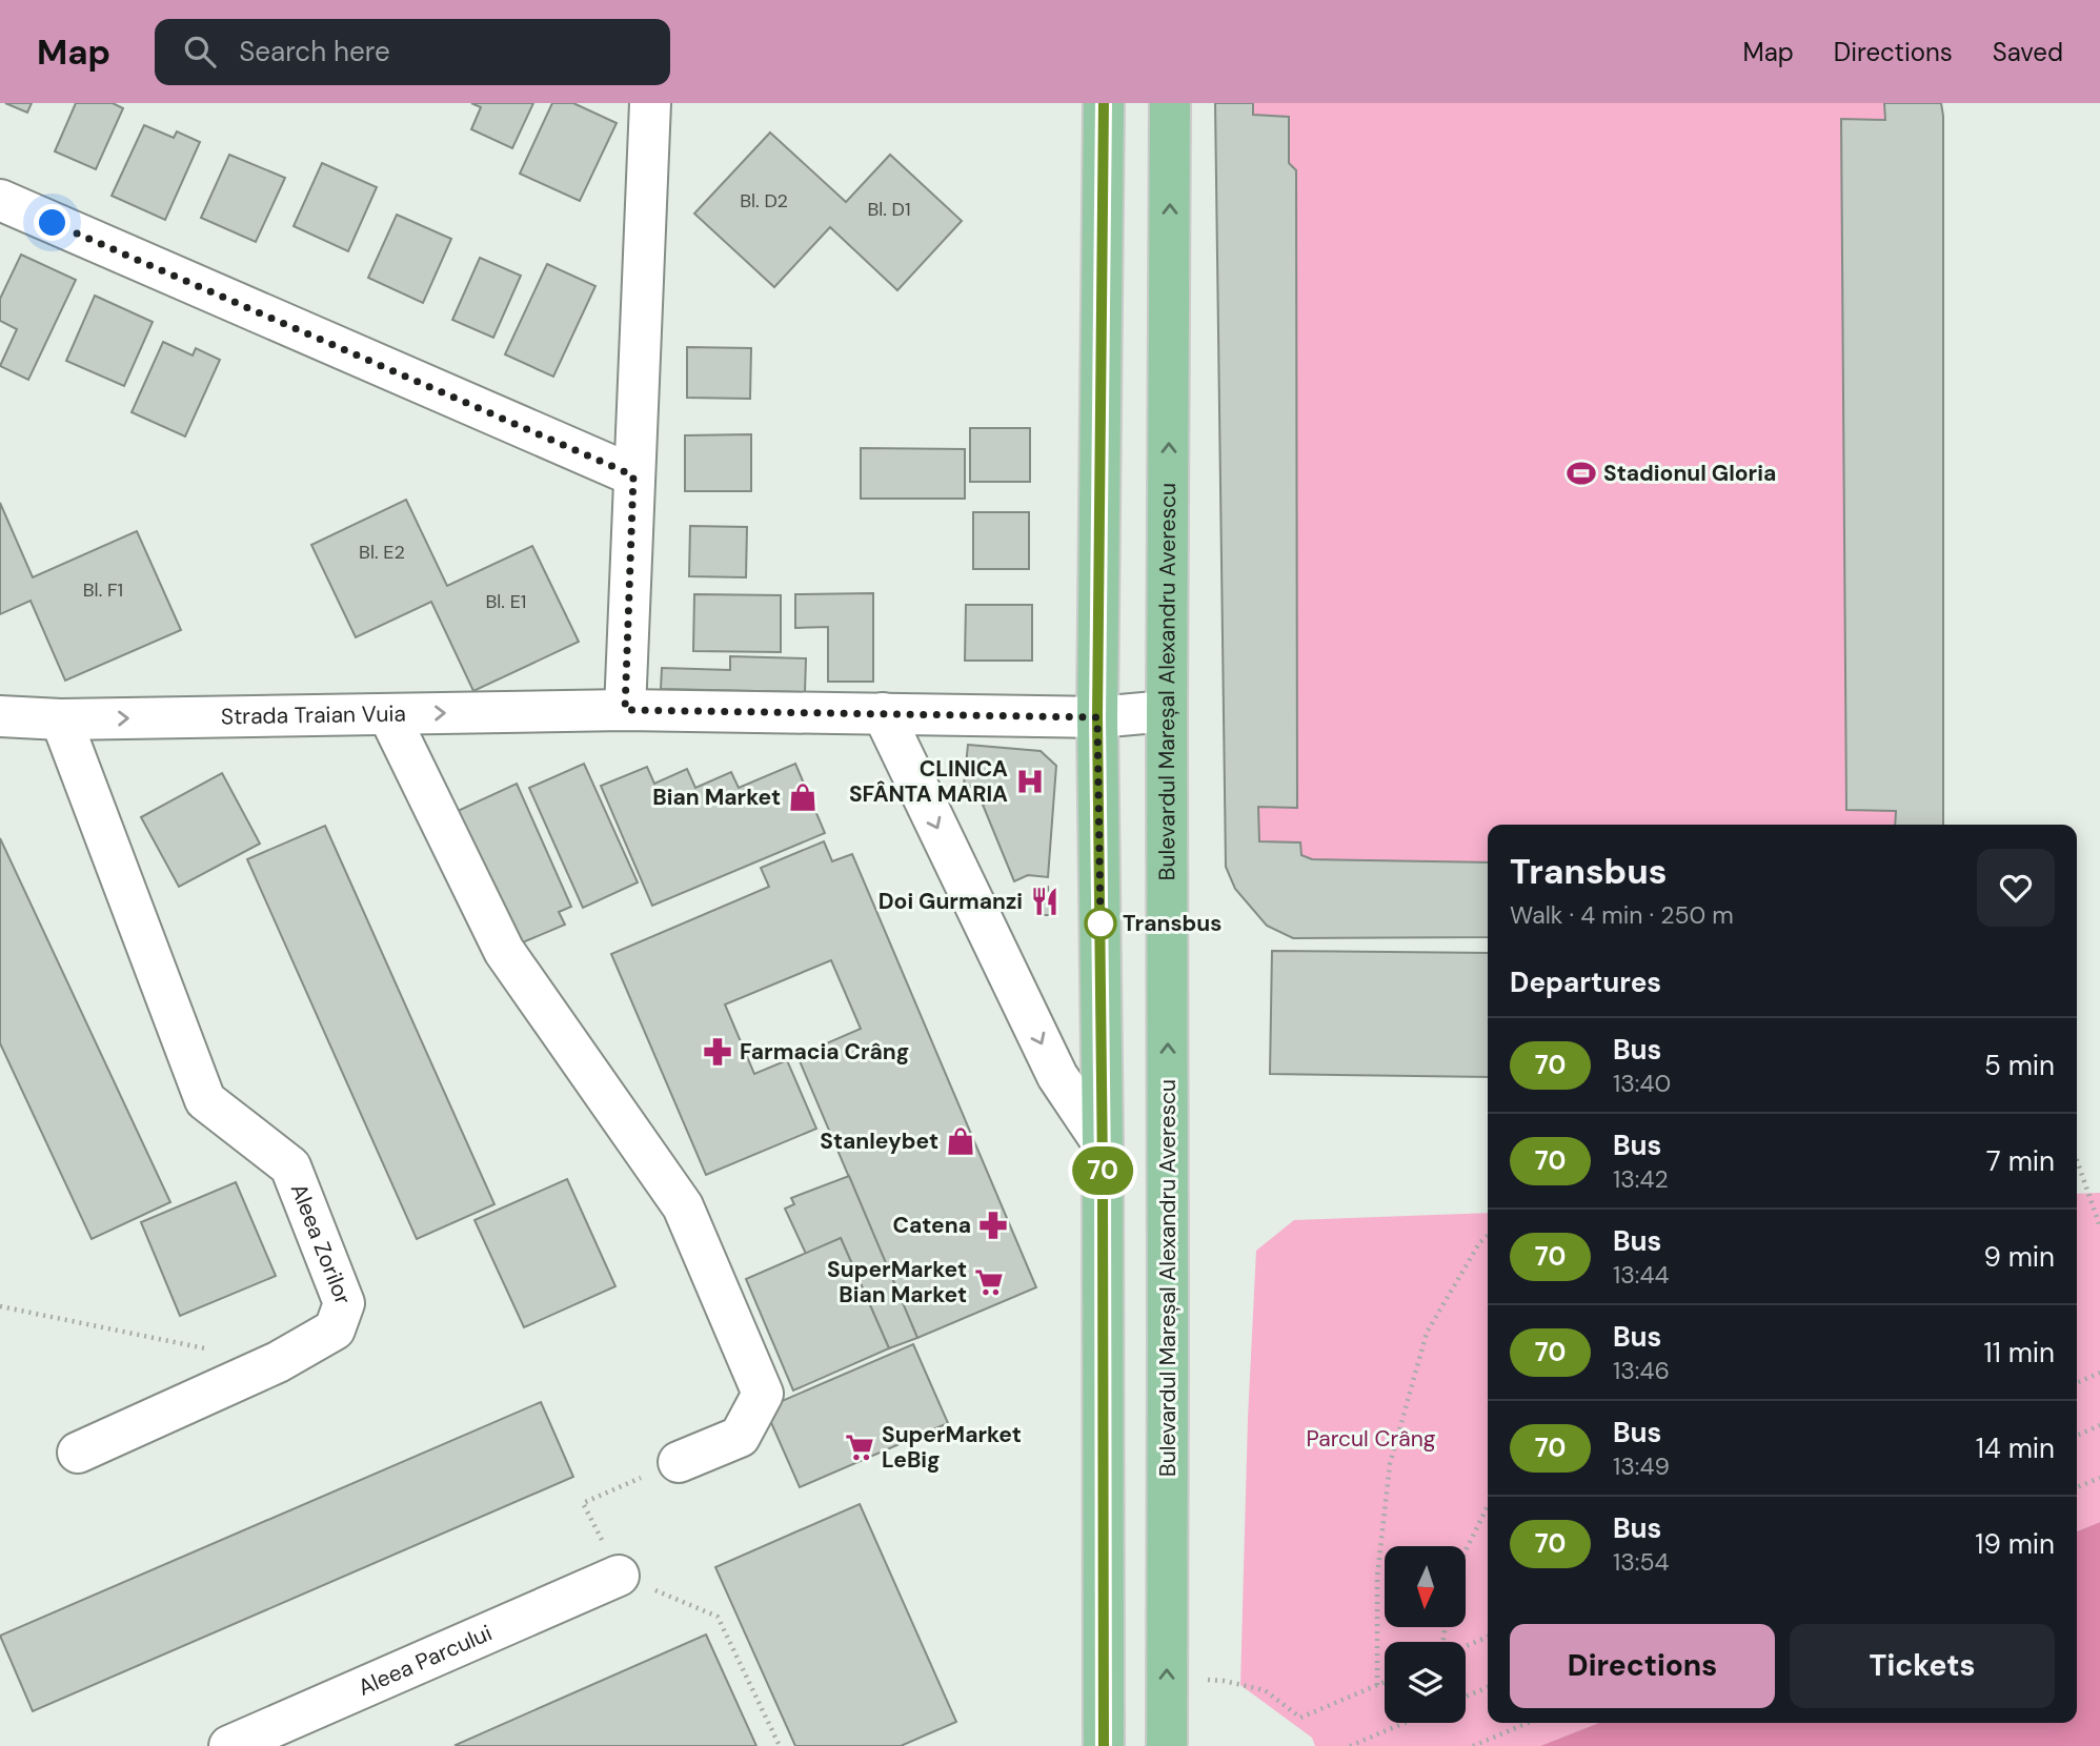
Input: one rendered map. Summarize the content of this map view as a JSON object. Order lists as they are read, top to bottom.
{
  "streets": {
    "main road": ["Bulevardul Mareșal Alexandru Averescu"],
    "street": ["Strada Traian Vuia", "Aleea Zorilor", "Aleea Parcului"]
  },
  "crossings": [
    ["Bulevardul Mareșal Alexandru Averescu", "Strada Traian Vuia"],
    ["Strada Traian Vuia", "Aleea Zorilor"]
  ],
  "parks": ["Parcul Crâng"],
  "places": {
    "sports": ["Stadionul Gloria"],
    "hospital": ["CLINICA SFÂNTA MARIA"],
    "shop": ["Bian Market", "Stanleybet"],
    "restaurant": ["Doi Gurmanzi"],
    "other": ["Transbus"],
    "pharmacy": ["Farmacia Crâng", "Catena"],
    "supermarket": ["SuperMarket Bian Market", "SuperMarket LeBig"]
  },
  "lines": ["bus line 70"],
  "house_numbers": [
    "Bl. D2",
    "Bl. D1",
    "Bl. E2",
    "Bl. F1",
    "Bl. E1"
  ],
  "north": "bottom",
  "page": {
    "header": "Map",
    "search": "Search here",
    "nav": ["Map", "Directions", "Saved"],
    "on_map": "70",
    "heading": [
      ["Transbus", "Walk · 4 min · 250 m"],
      "Departures"
    ],
    "list": [
      {
        "mark": "70",
        "name": "Bus",
        "note": "13:40",
        "value": "5 min"
      },
      {
        "mark": "70",
        "name": "Bus",
        "note": "13:42",
        "value": "7 min"
      },
      {
        "mark": "70",
        "name": "Bus",
        "note": "13:44",
        "value": "9 min"
      },
      {
        "mark": "70",
        "name": "Bus",
        "note": "13:46",
        "value": "11 min"
      },
      {
        "mark": "70",
        "name": "Bus",
        "note": "13:49",
        "value": "14 min"
      },
      {
        "mark": "70",
        "name": "Bus",
        "note": "13:54",
        "value": "19 min"
      }
    ],
    "buttons": ["Directions", "Tickets"]
  }
}
